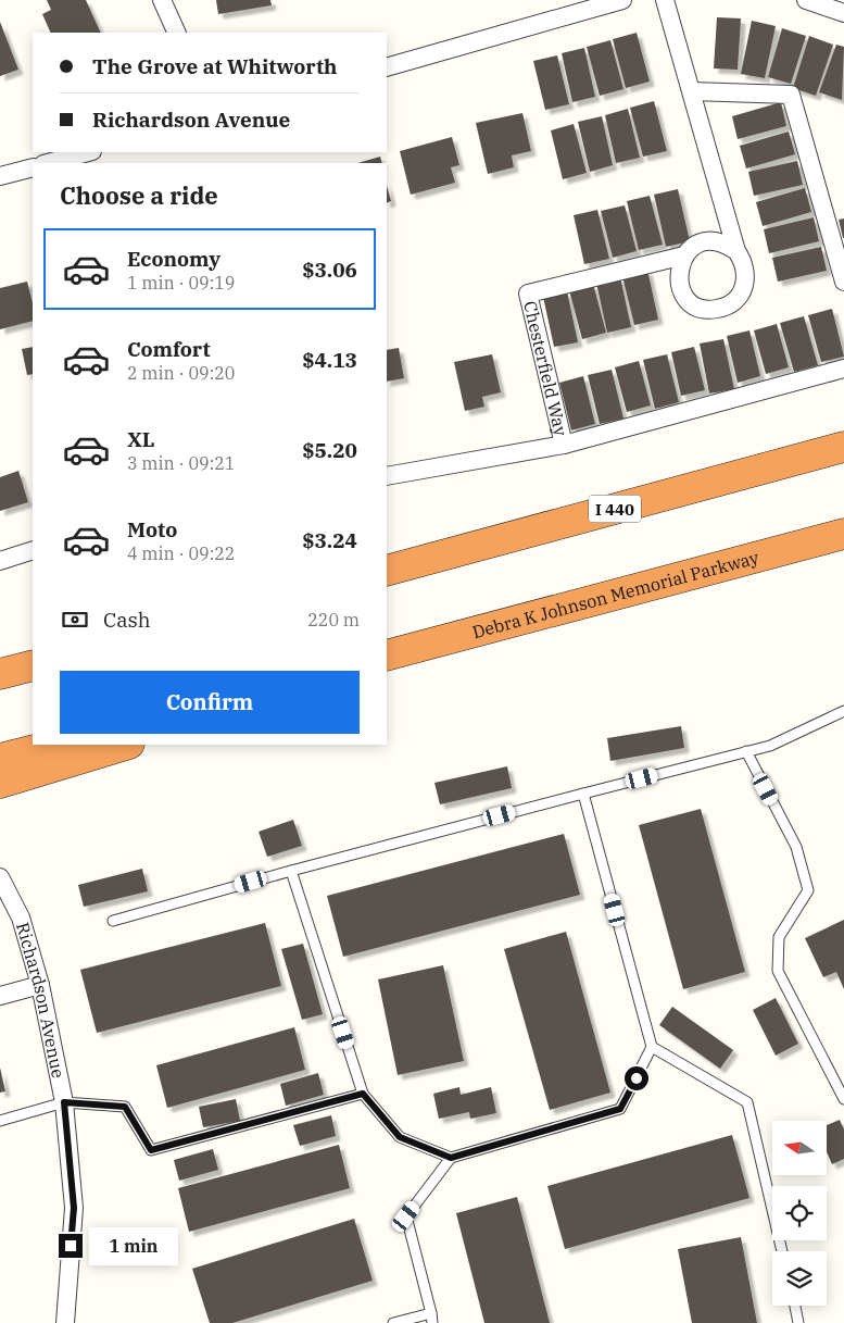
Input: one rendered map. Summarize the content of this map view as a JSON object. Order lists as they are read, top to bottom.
{
  "streets": {
    "highway": ["I 440", "Debra K Johnson Memorial Parkway"],
    "street": ["Chesterfield Way", "Richardson Avenue"]
  },
  "north": "left",
  "page": {
    "banner": ["The Grove at Whitworth", "Richardson Avenue"],
    "heading": "Choose a ride",
    "list": [
      {
        "name": "Economy",
        "note": "1 min · 09:19",
        "value": "$3.06"
      },
      {
        "name": "Comfort",
        "note": "2 min · 09:20",
        "value": "$4.13"
      },
      {
        "name": "XL",
        "note": "3 min · 09:21",
        "value": "$5.20"
      },
      {
        "name": "Moto",
        "note": "4 min · 09:22",
        "value": "$3.24"
      }
    ],
    "pay": ["Cash", "220 m"],
    "buttons": "Confirm",
    "bubble": "1 min"
  }
}
